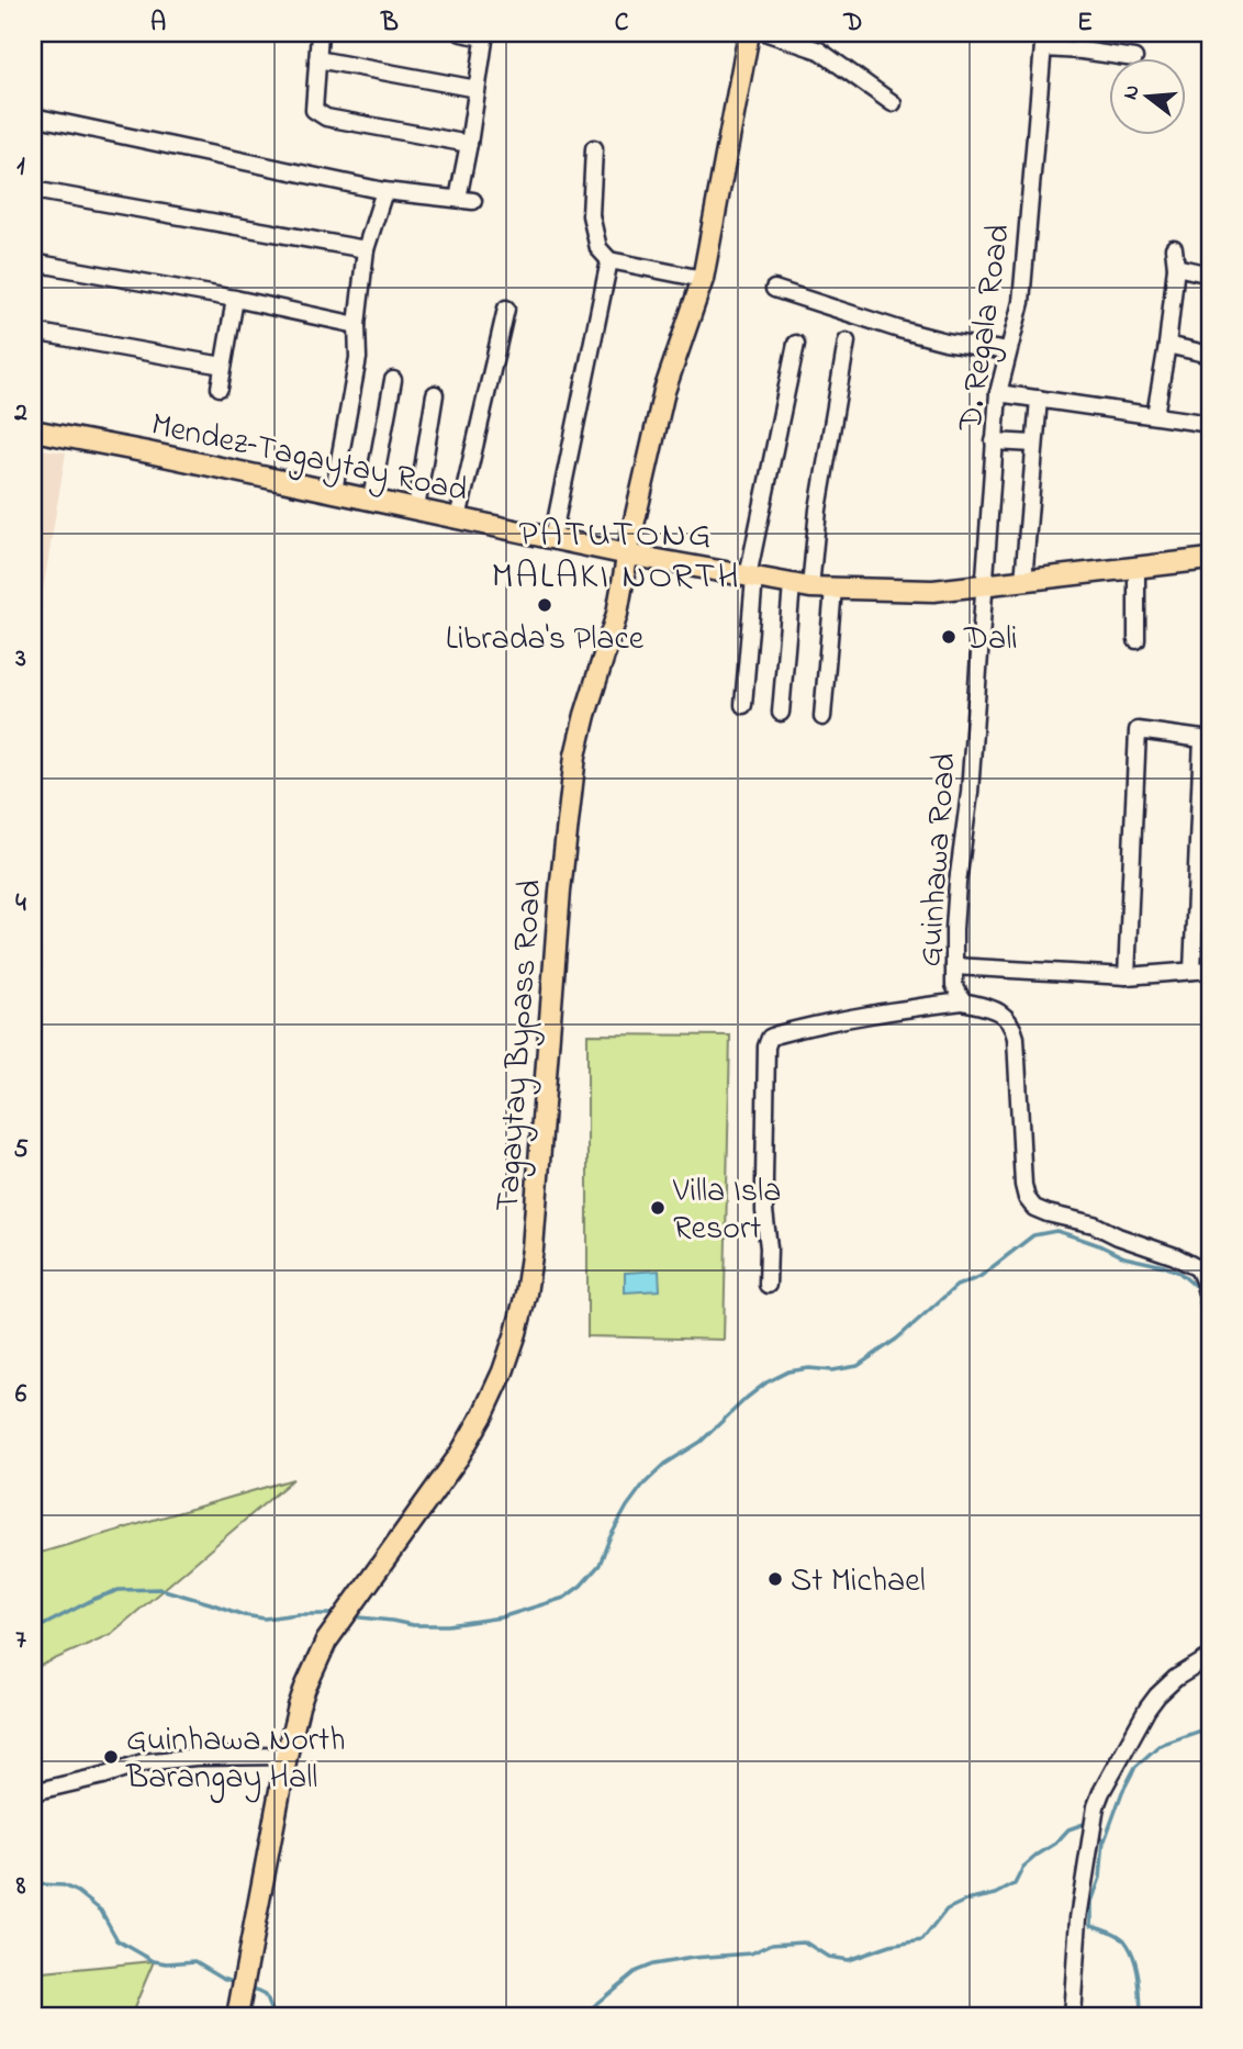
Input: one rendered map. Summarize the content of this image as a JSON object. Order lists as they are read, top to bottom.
{
  "streets": {
    "main road": ["Mendez–Tagaytay Road", "Tagaytay Bypass Road"],
    "street": ["D. Regala Road", "Guinhawa Road"]
  },
  "crossings": [
    ["D. Regala Road", "Mendez–Tagaytay Road"],
    ["D. Regala Road", "Guinhawa Road"],
    ["Mendez–Tagaytay Road", "Guinhawa Road"],
    ["Mendez–Tagaytay Road", "Tagaytay Bypass Road"]
  ],
  "districts": ["PATUTONG MALAKI NORTH"],
  "places": [
    "Librada's Place",
    "Dali",
    "Villa Isla Resort",
    "St Michael",
    "Guinhawa North Barangay Hall"
  ],
  "north": "left",
  "grid": {
    "columns": [
      "A",
      "B",
      "C",
      "D",
      "E"
    ],
    "rows": [
      "1",
      "2",
      "3",
      "4",
      "5",
      "6",
      "7",
      "8"
    ]
  }
}
